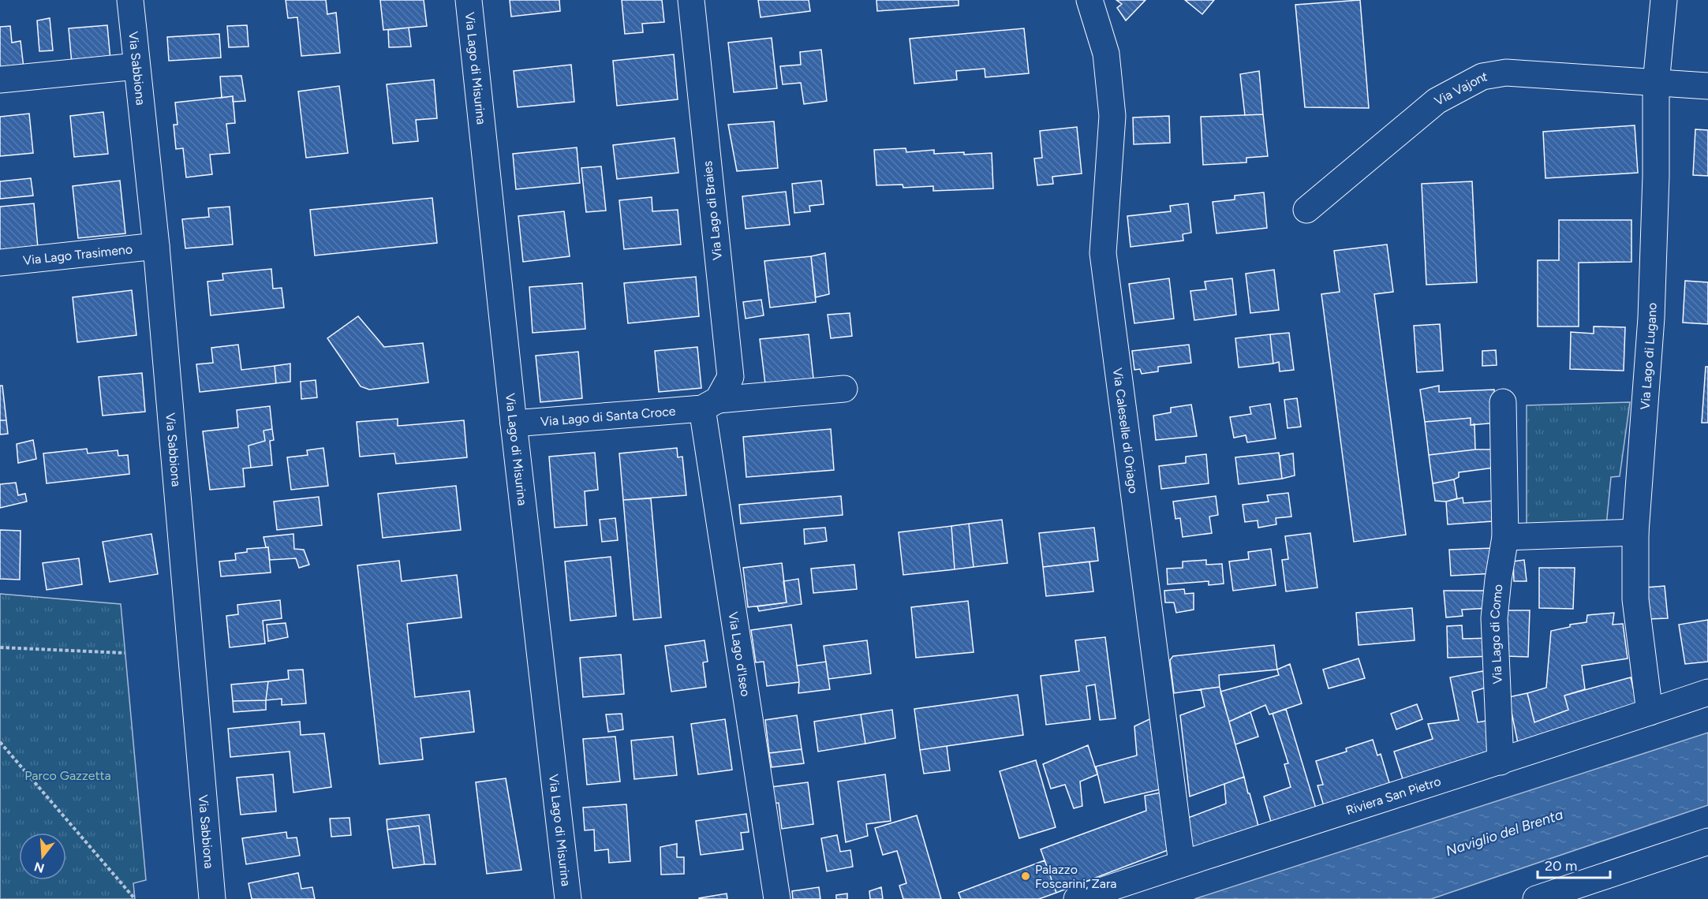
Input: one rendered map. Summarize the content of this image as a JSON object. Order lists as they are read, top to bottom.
{
  "streets": {
    "street": [
      "Via Sabbiona",
      "Via Lago di Misurina",
      "Via Vajont",
      "Via Lago di Braies",
      "Via Lago Trasimeno",
      "Via Lago di Lugano",
      "Via Lago di Santa Croce",
      "Via Caleselle di Oriago",
      "Via Lago di Como",
      "Via Lago d'Iseo",
      "Riviera San Pietro"
    ]
  },
  "crossings": [
    ["Via Sabbiona", "Via Lago Trasimeno"],
    ["Via Lago di Misurina", "Via Lago di Santa Croce"],
    ["Via Vajont", "Via Lago di Lugano"],
    ["Via Lago di Braies", "Via Lago di Santa Croce"],
    ["Via Lago di Braies", "Via Lago d'Iseo"],
    ["Via Lago di Lugano", "Riviera San Pietro"],
    ["Via Lago di Santa Croce", "Via Lago d'Iseo"],
    ["Via Caleselle di Oriago", "Riviera San Pietro"],
    ["Via Lago di Como", "Riviera San Pietro"]
  ],
  "water": ["Naviglio del Brenta"],
  "parks": ["Parco Gazzetta"],
  "places": ["Palazzo Foscarini, Zara"],
  "scale_bar": "20 m",
  "north": "bottom"
}
